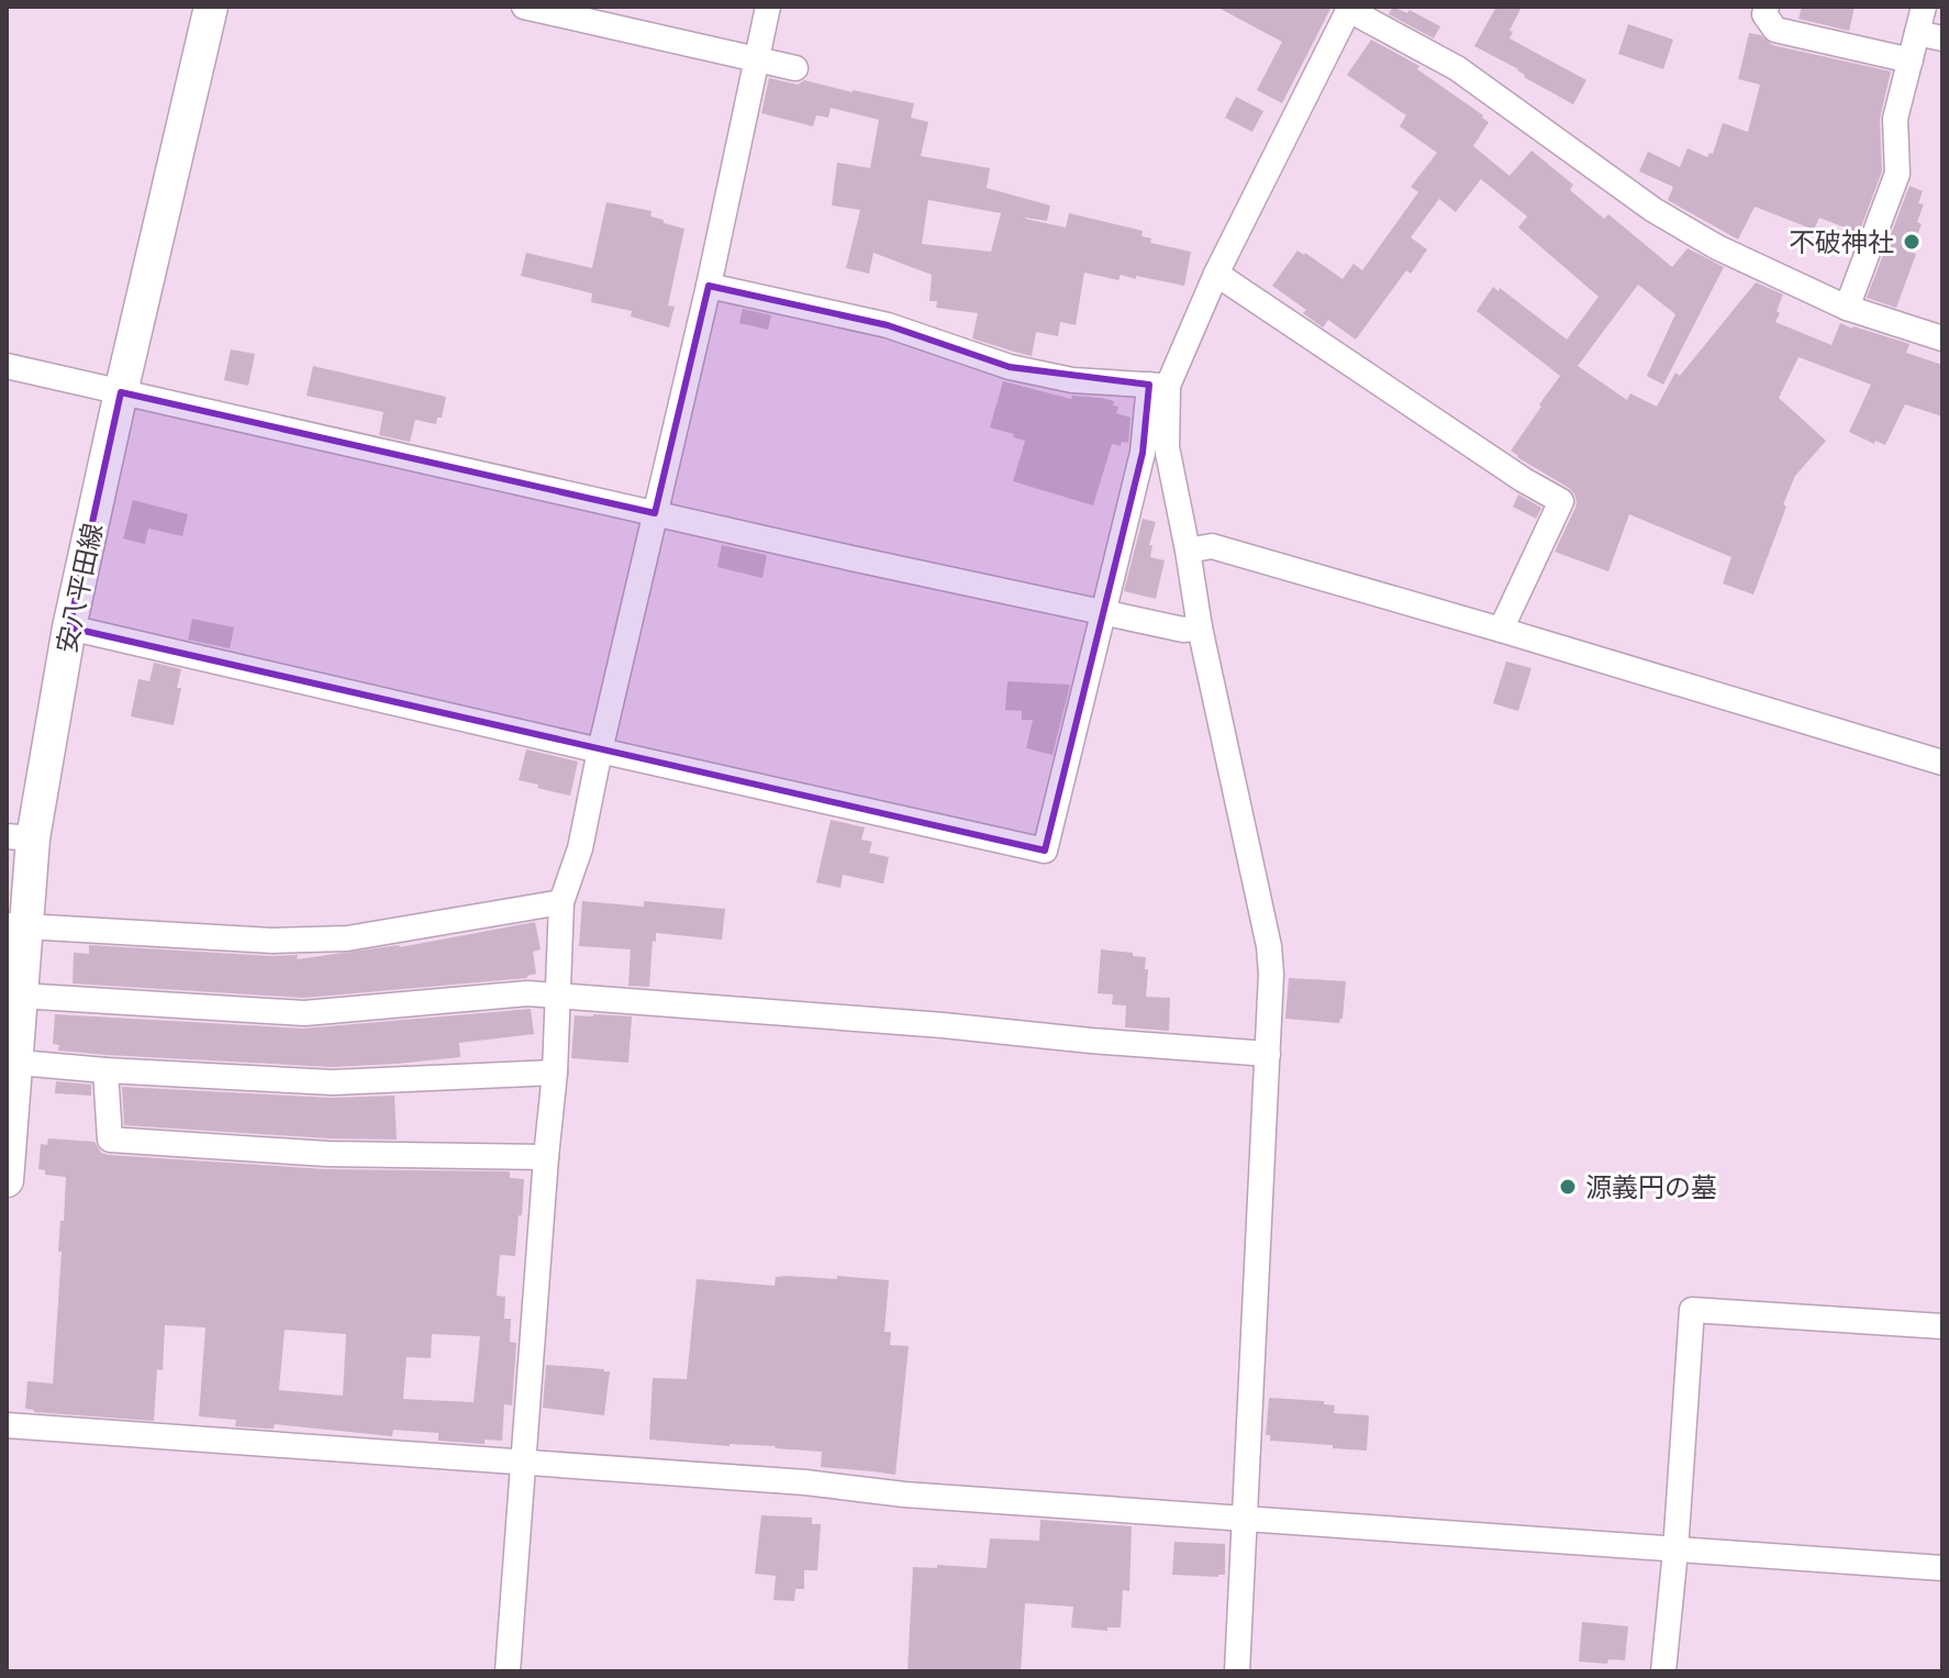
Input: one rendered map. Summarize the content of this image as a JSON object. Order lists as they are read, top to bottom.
{
  "streets": {
    "main road": ["安八平田線"]
  },
  "places": ["不破神社", "源義円の墓"]
}
